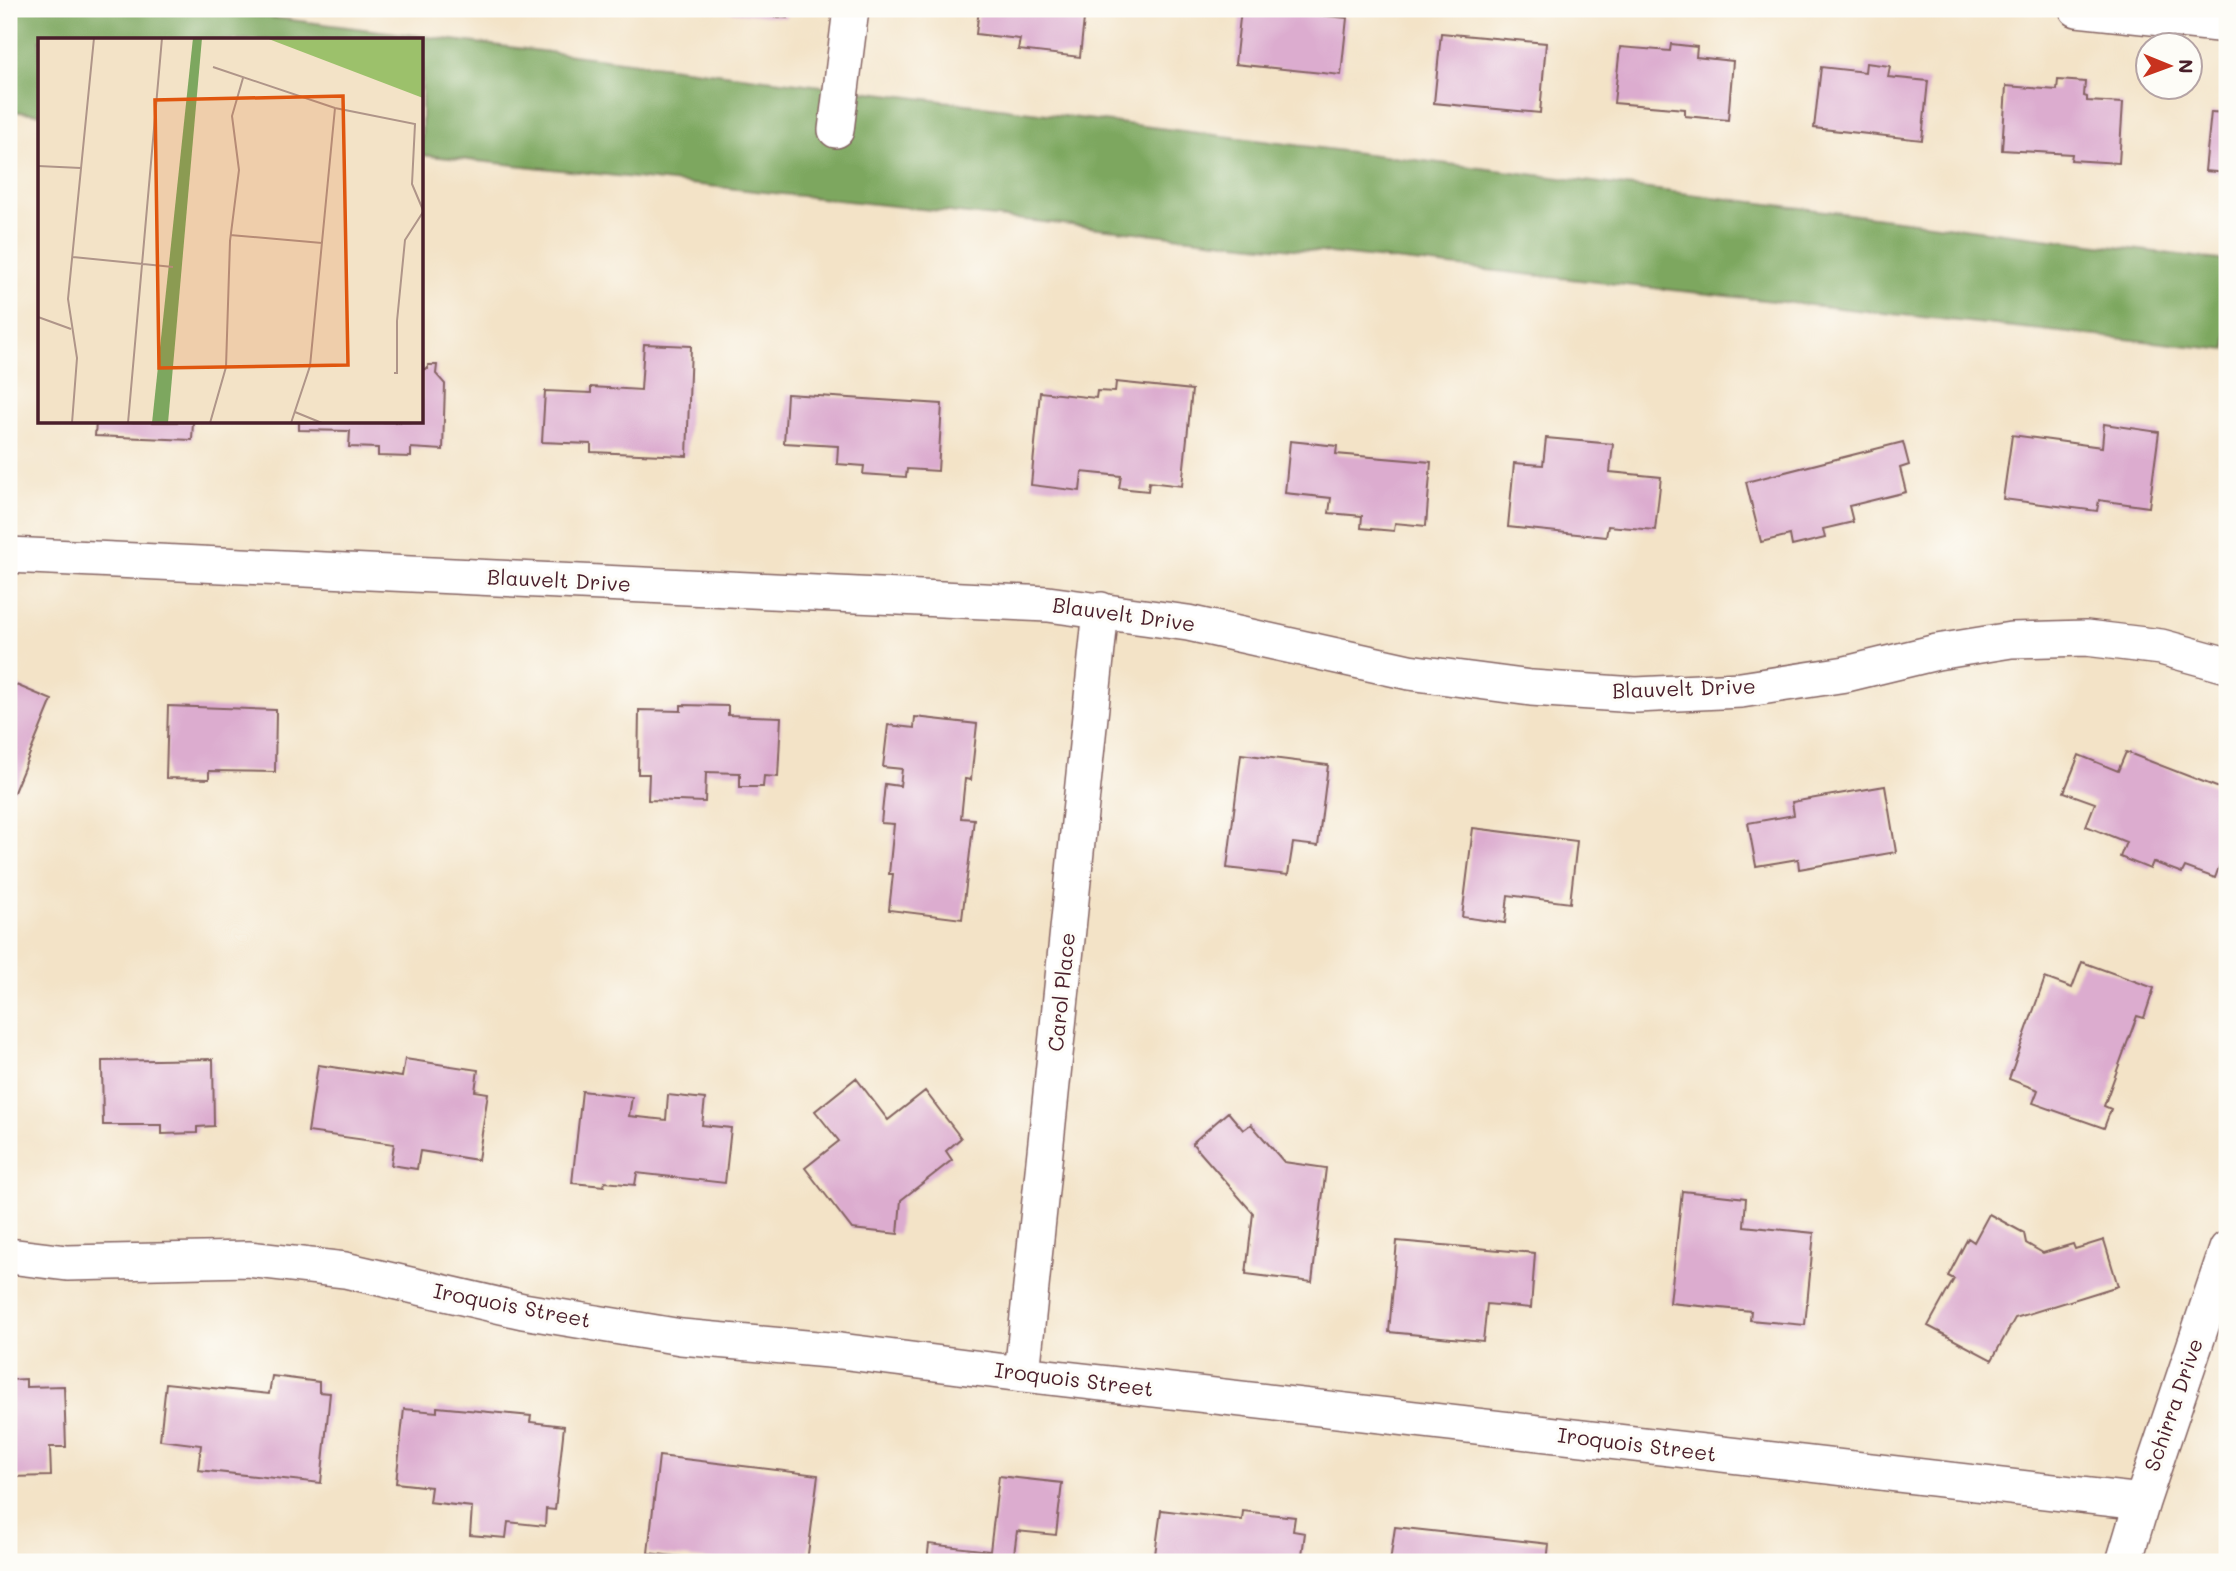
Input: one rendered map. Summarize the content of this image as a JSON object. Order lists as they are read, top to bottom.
{
  "streets": {
    "street": [
      "Blauvelt Drive",
      "Carol Place",
      "Iroquois Street",
      "Schirra Drive"
    ]
  },
  "crossings": [
    ["Blauvelt Drive", "Carol Place"],
    ["Carol Place", "Iroquois Street"],
    ["Iroquois Street", "Schirra Drive"]
  ],
  "north": "right"
}
